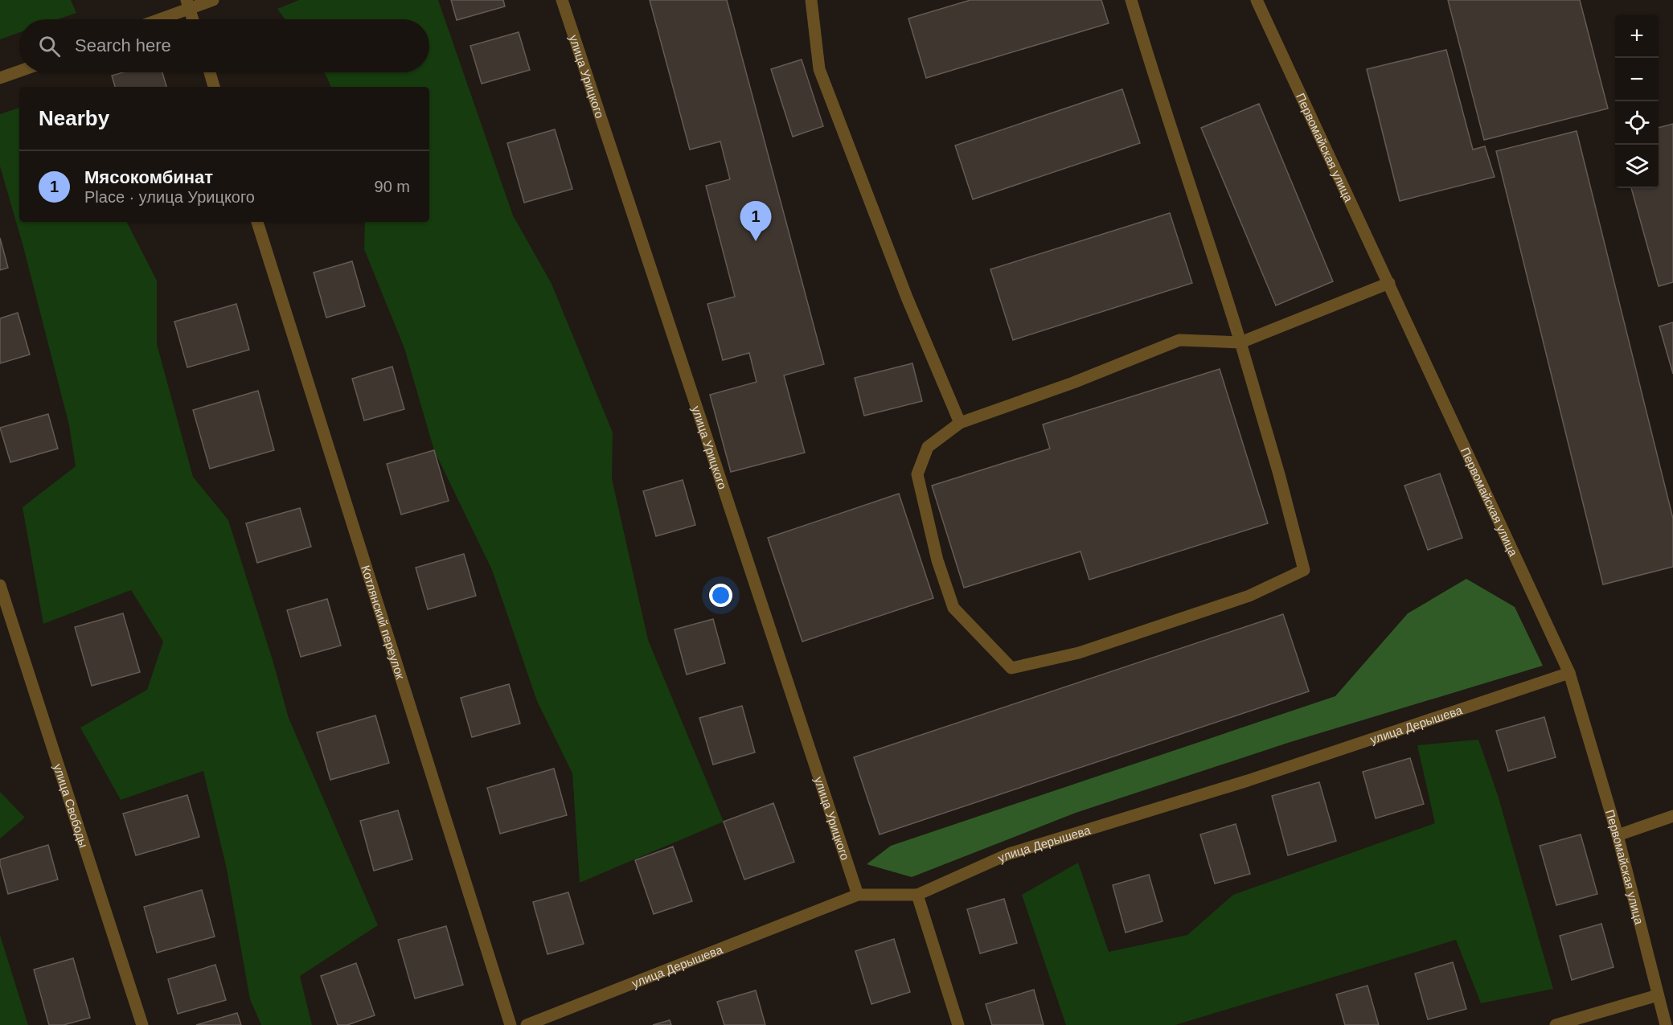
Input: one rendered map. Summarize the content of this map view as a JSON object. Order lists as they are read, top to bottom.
{
  "streets": {
    "street": [
      "улица Урицкого",
      "Первомайская улица",
      "Котлянский переулок",
      "улица Дерышева",
      "улица Свободы"
    ]
  },
  "crossings": [
    ["улица Урицкого", "улица Дерышева"],
    ["Первомайская улица", "улица Дерышева"]
  ],
  "page": {
    "map_buttons": ["+", "−"],
    "search": "Search here",
    "heading": "Nearby",
    "list": [
      {
        "mark": "1",
        "name": "Мясокомбинат",
        "note": "Place · улица Урицкого",
        "value": "90 m"
      }
    ],
    "pins": "1"
  }
}
